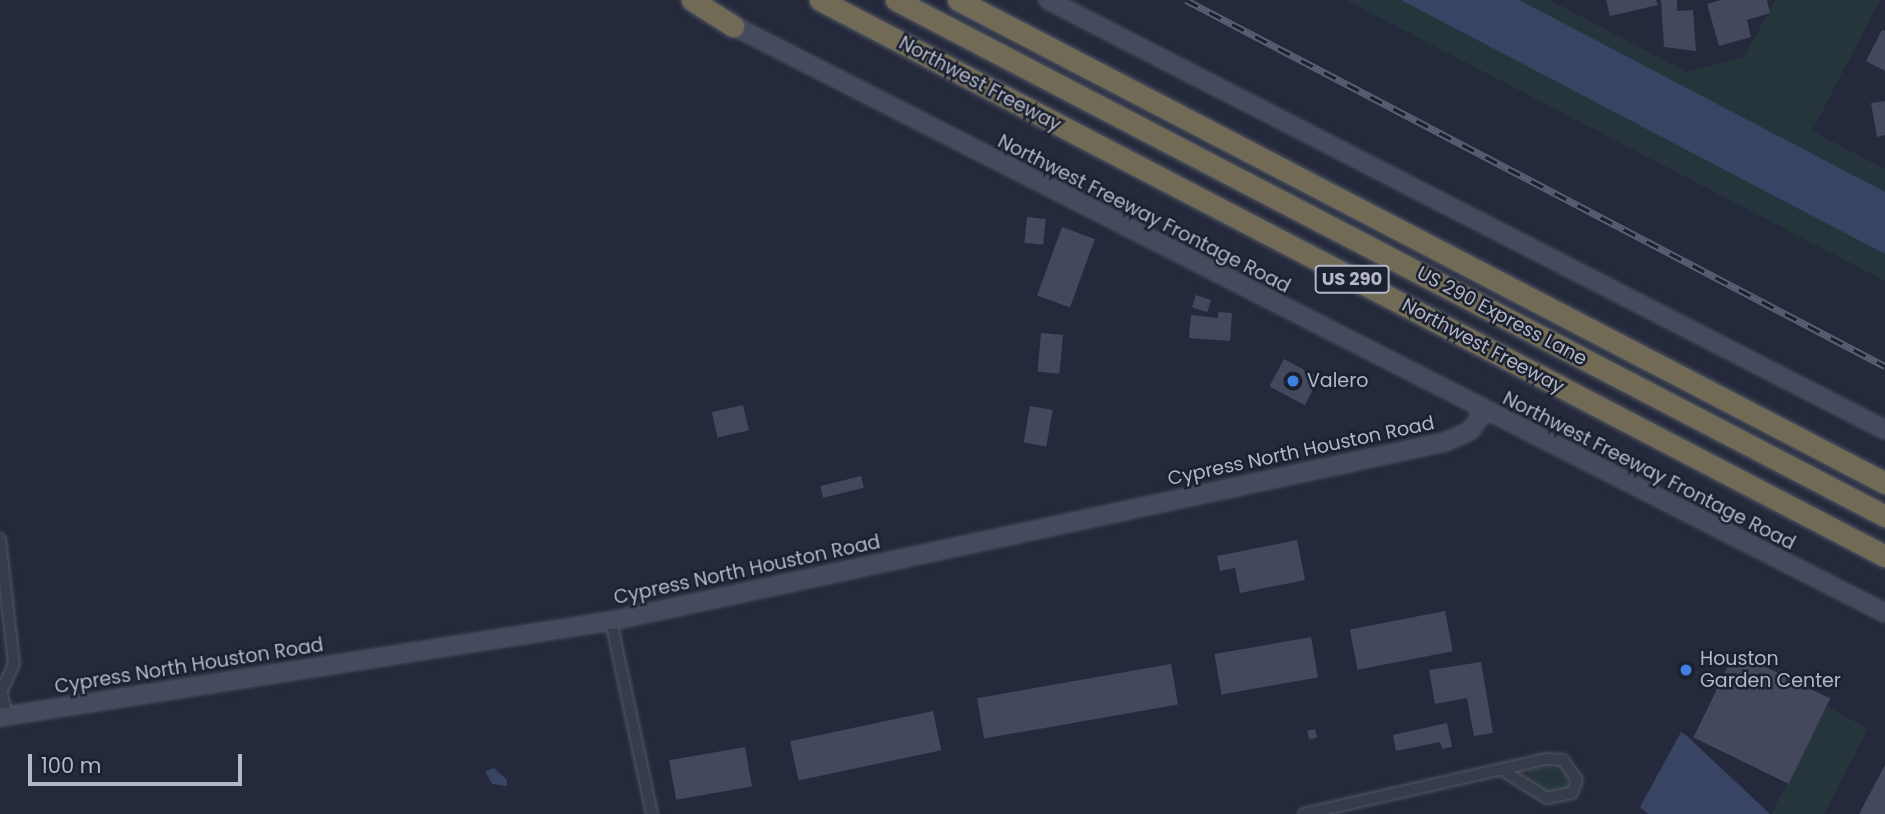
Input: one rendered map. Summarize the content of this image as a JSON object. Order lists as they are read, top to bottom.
{
  "streets": {
    "highway": ["Northwest Freeway", "US 290", "US 290 Express Lane"],
    "main road": ["Northwest Freeway Frontage Road", "Cypress North Houston Road"]
  },
  "crossings": [
    ["Northwest Freeway Frontage Road", "Cypress North Houston Road"]
  ],
  "places": ["Valero", "Houston Garden Center"],
  "scale_bar": "100 m"
}
